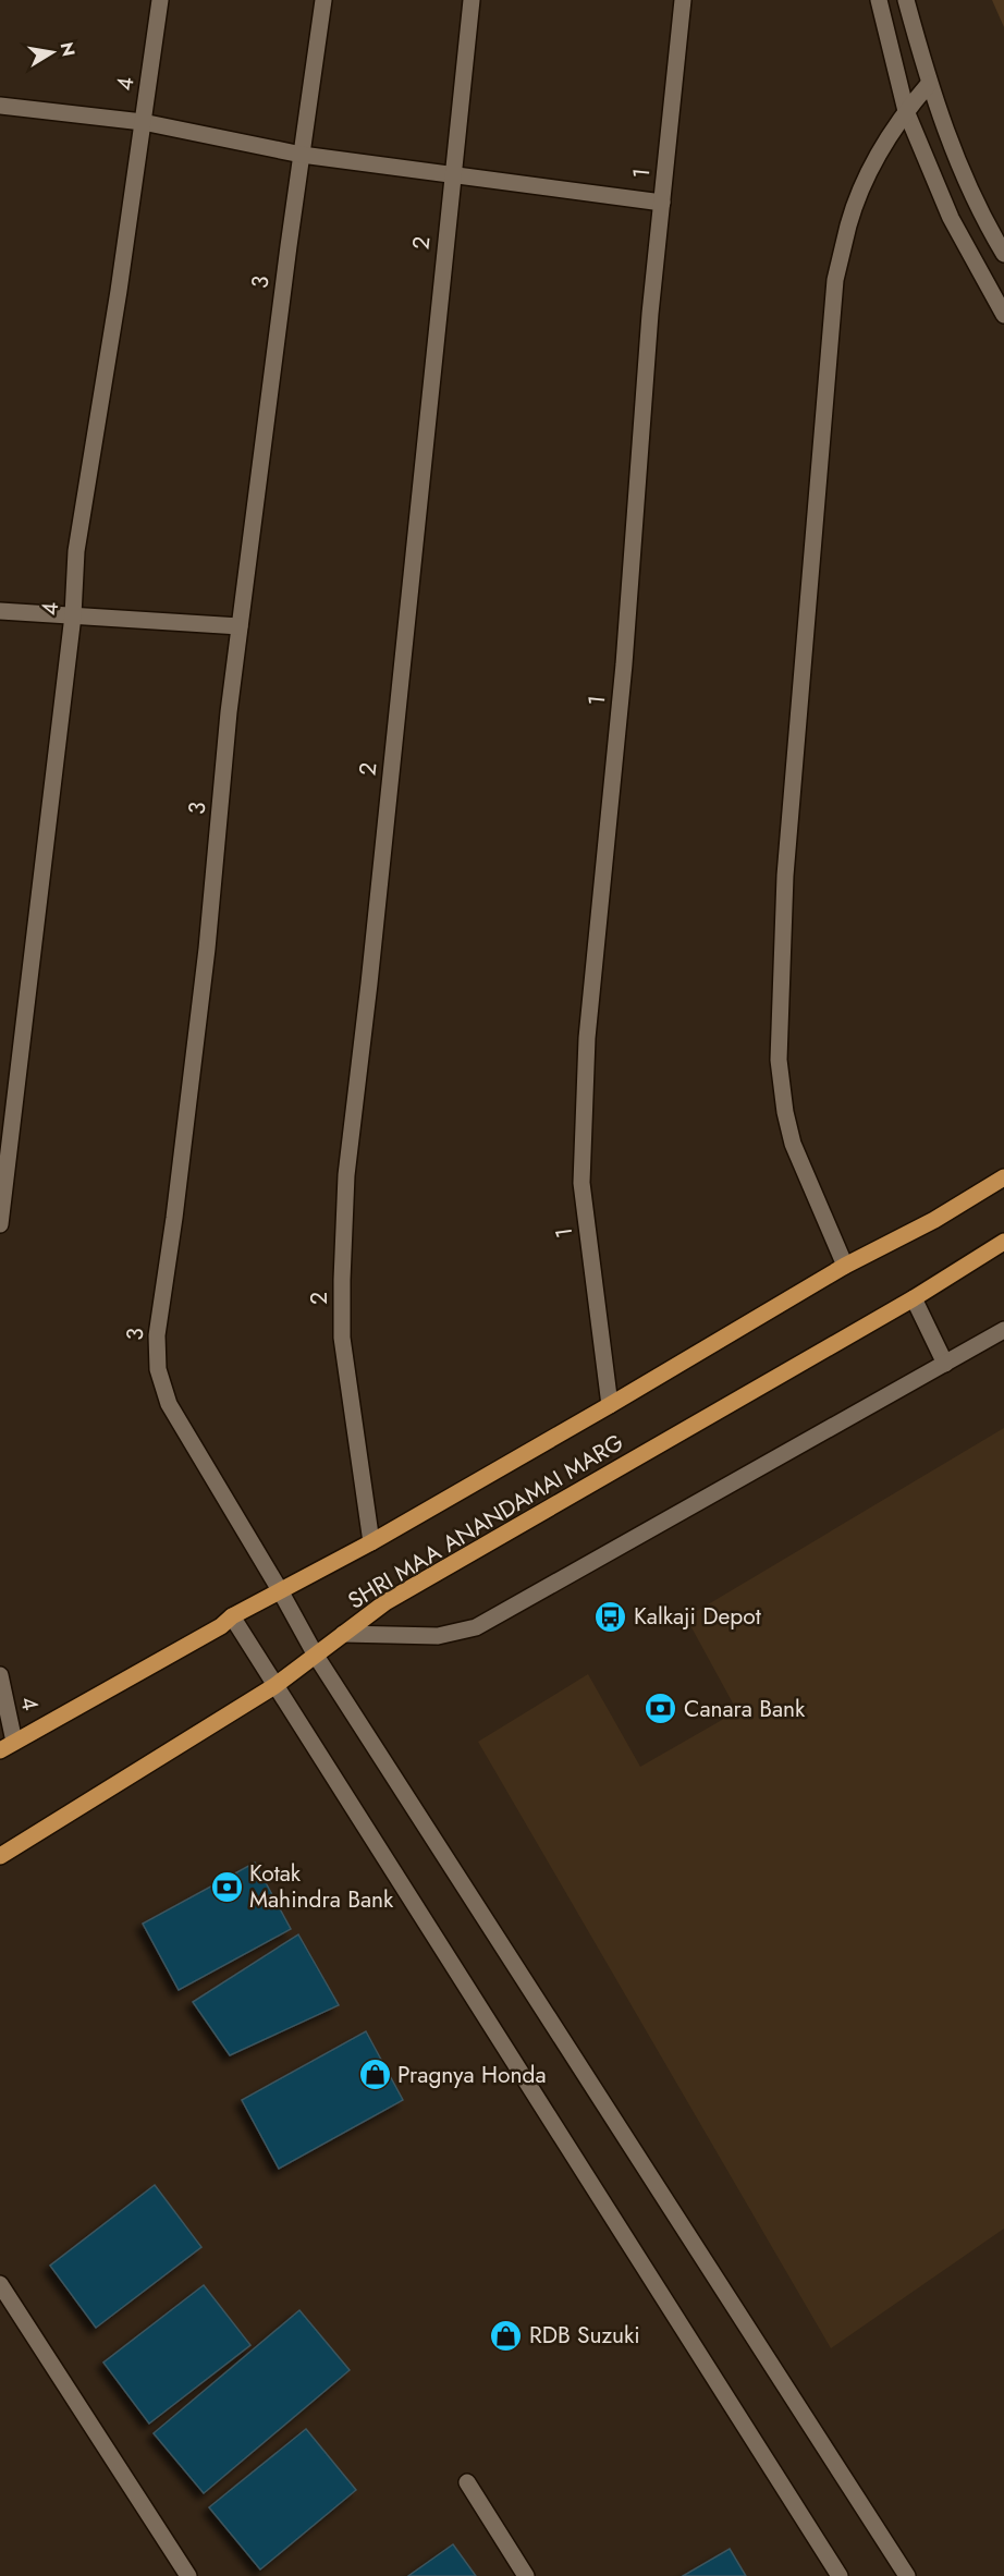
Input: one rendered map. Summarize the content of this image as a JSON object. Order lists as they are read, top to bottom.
{
  "streets": {
    "main road": ["SHRI MAA ANANDAMAI MARG"],
    "street": [
      "4",
      "1",
      "2",
      "3"
    ]
  },
  "crossings": [
    ["4", "SHRI MAA ANANDAMAI MARG"],
    ["1", "SHRI MAA ANANDAMAI MARG"],
    ["2", "SHRI MAA ANANDAMAI MARG"],
    ["3", "SHRI MAA ANANDAMAI MARG"]
  ],
  "places": {
    "bus stop": ["Kalkaji Depot"],
    "bank": ["Canara Bank", "Kotak Mahindra Bank"],
    "shop": ["Pragnya Honda", "RDB Suzuki"]
  },
  "north": "right"
}
